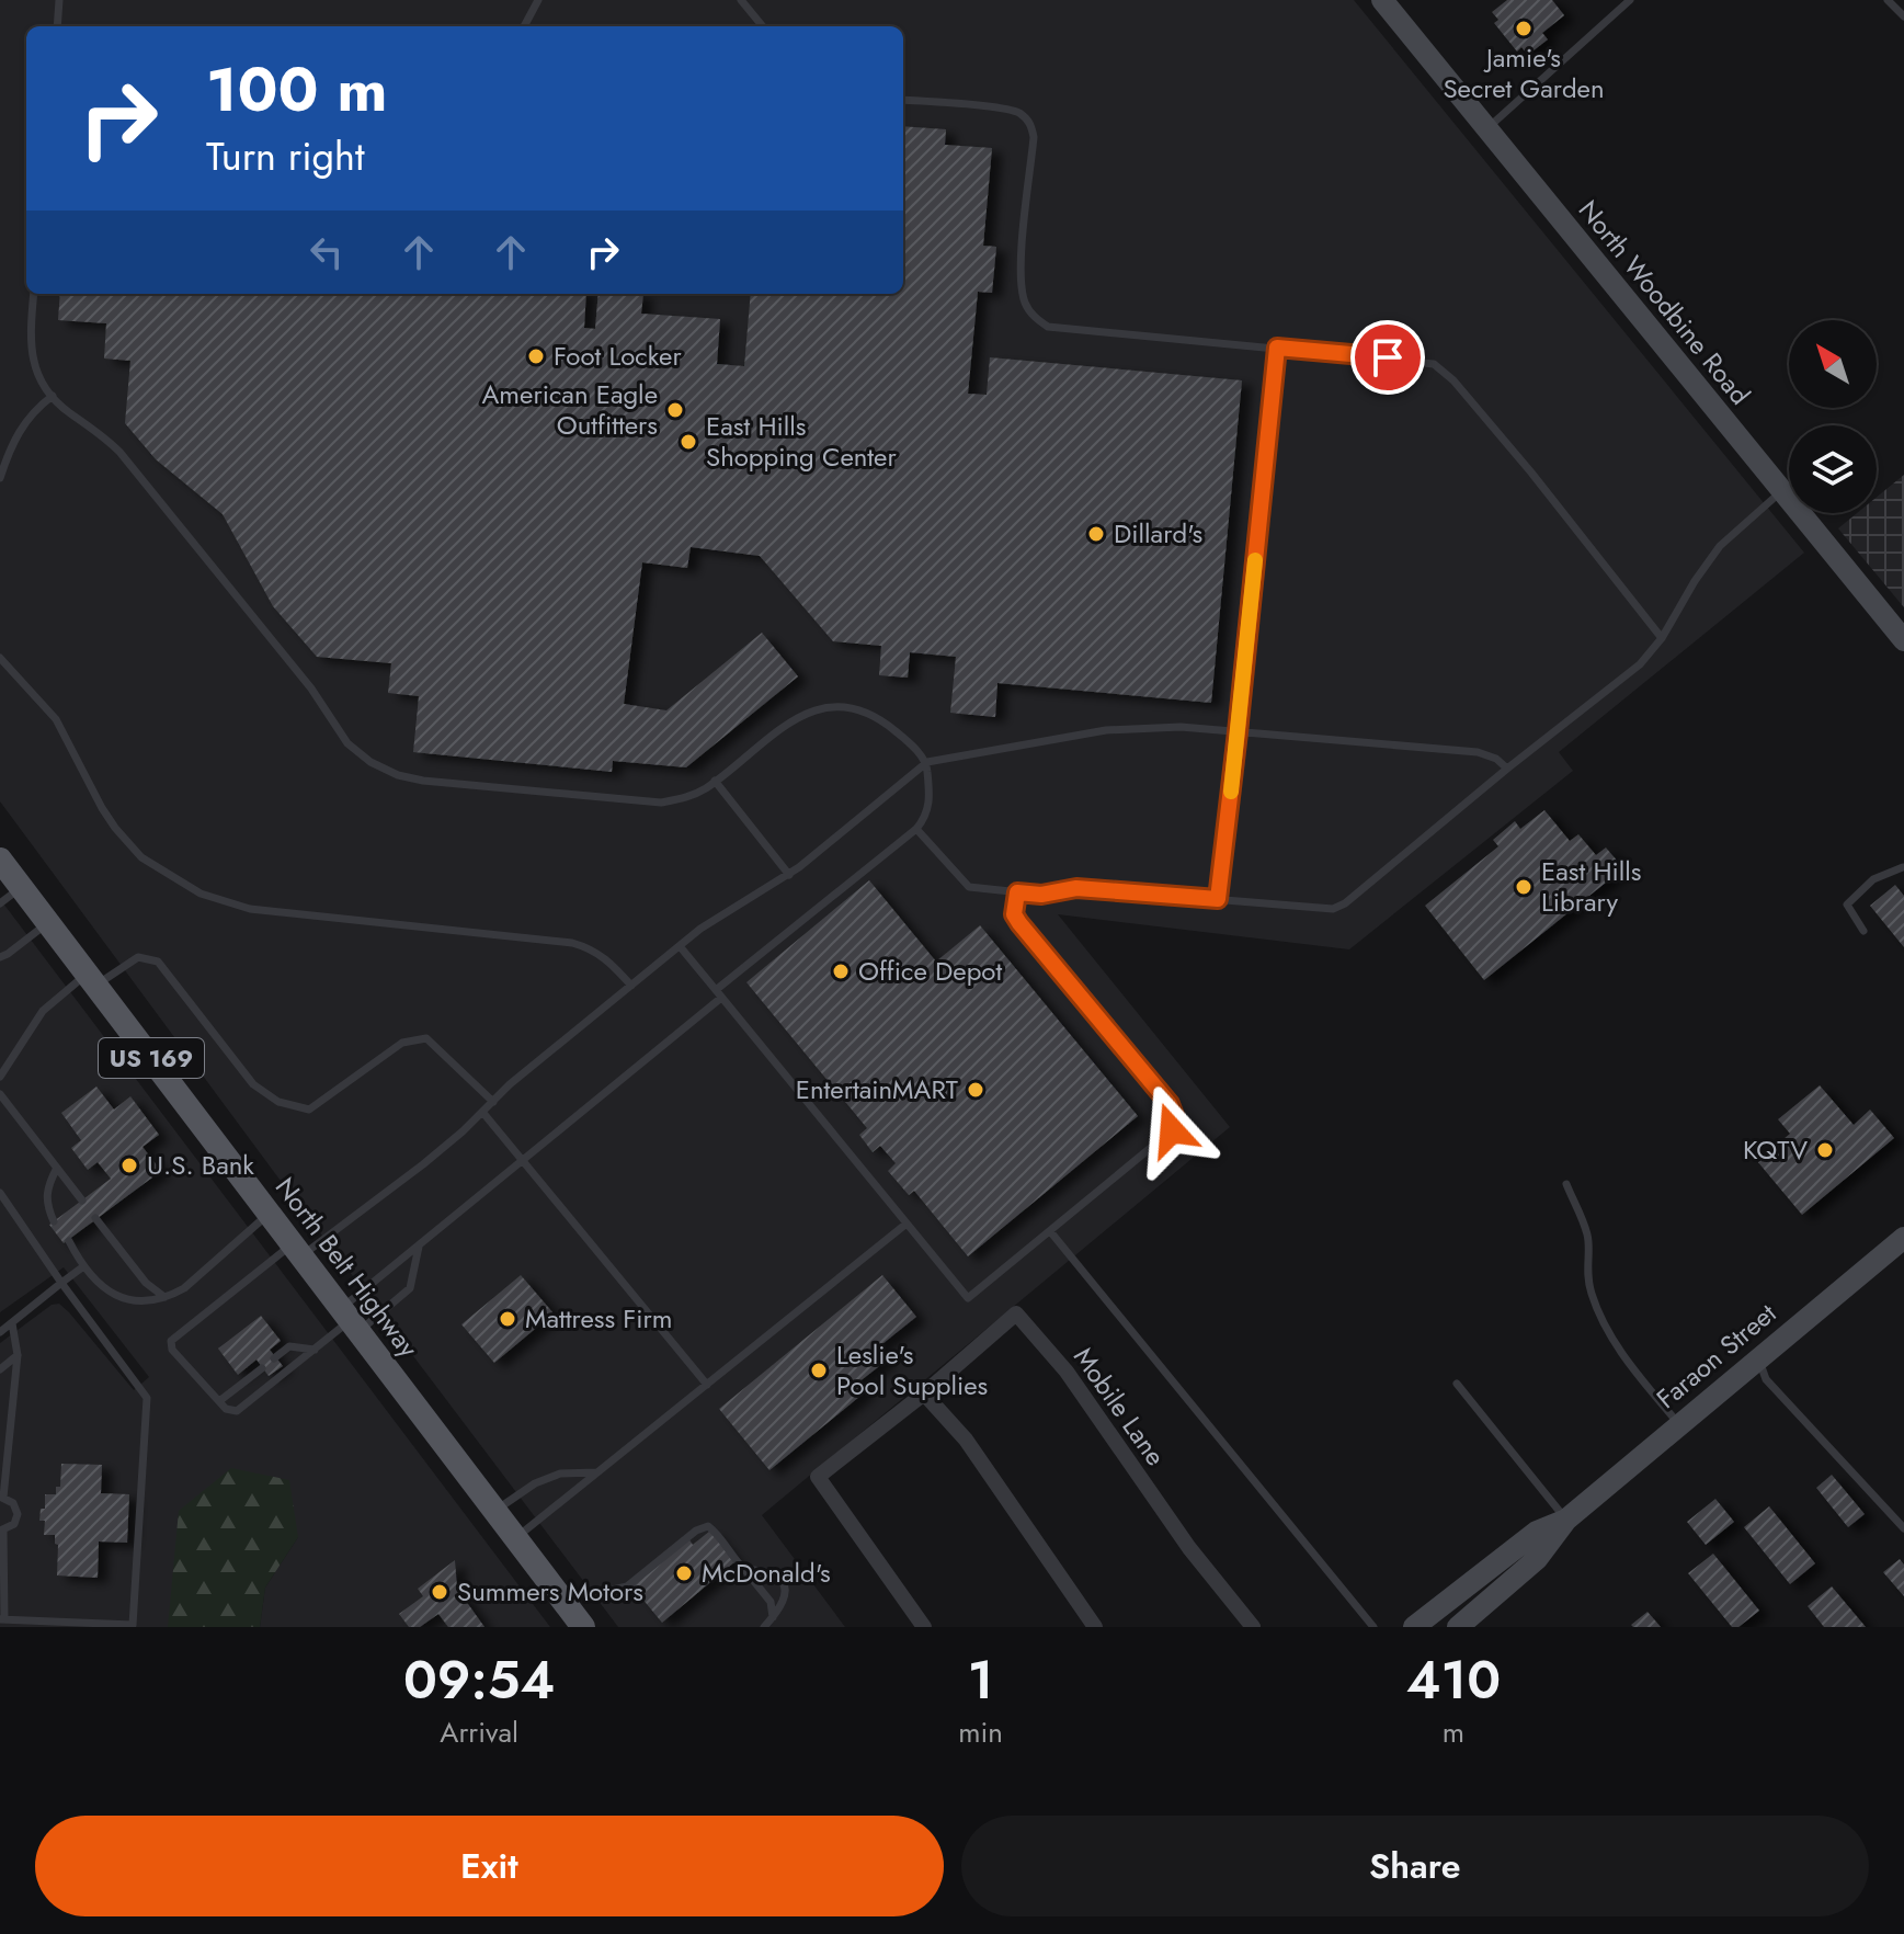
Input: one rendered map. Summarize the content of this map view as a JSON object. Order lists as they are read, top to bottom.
{
  "streets": {
    "main road": [
      "North Woodbine Road",
      "US 169",
      "North Belt Highway",
      "Faraon Street"
    ],
    "street": ["Mobile Lane"]
  },
  "places": [
    "Jamie's Secret Garden",
    "Foot Locker",
    "American Eagle Outfitters",
    "East Hills Shopping Center",
    "Dillard's",
    "East Hills Library",
    "Office Depot",
    "EntertainMART",
    "KQTV",
    "U.S. Bank",
    "Mattress Firm",
    "Leslie's Pool Supplies",
    "McDonald's",
    "Summers Motors"
  ],
  "north": "top left",
  "page": {
    "turn": ["100 m", "Turn right"],
    "eta": [
      "09:54",
      "Arrival",
      "1",
      "min",
      "410",
      "m"
    ],
    "buttons": ["Exit", "Share"]
  }
}
